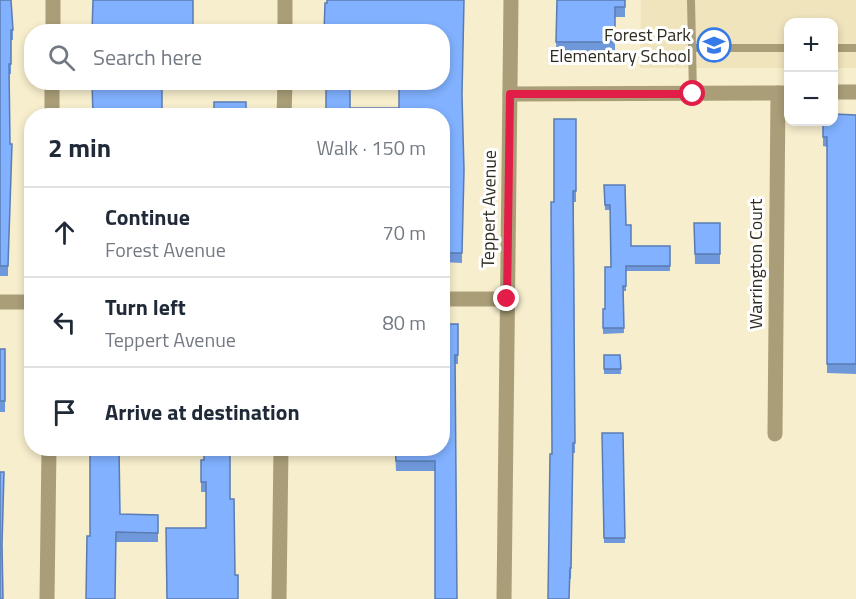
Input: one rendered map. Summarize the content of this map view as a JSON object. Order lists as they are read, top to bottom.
{
  "streets": {
    "street": ["Teppert Avenue", "Warrington Court"]
  },
  "places": {
    "school or university": ["Forest Park Elementary School"]
  },
  "page": {
    "map_buttons": ["+", "−"],
    "search": "Search here",
    "heading": ["2 min", "Walk · 150 m"],
    "list": [
      ["Continue", "Forest Avenue", "70 m"],
      ["Turn left", "Teppert Avenue", "80 m"],
      "Arrive at destination"
    ]
  }
}
